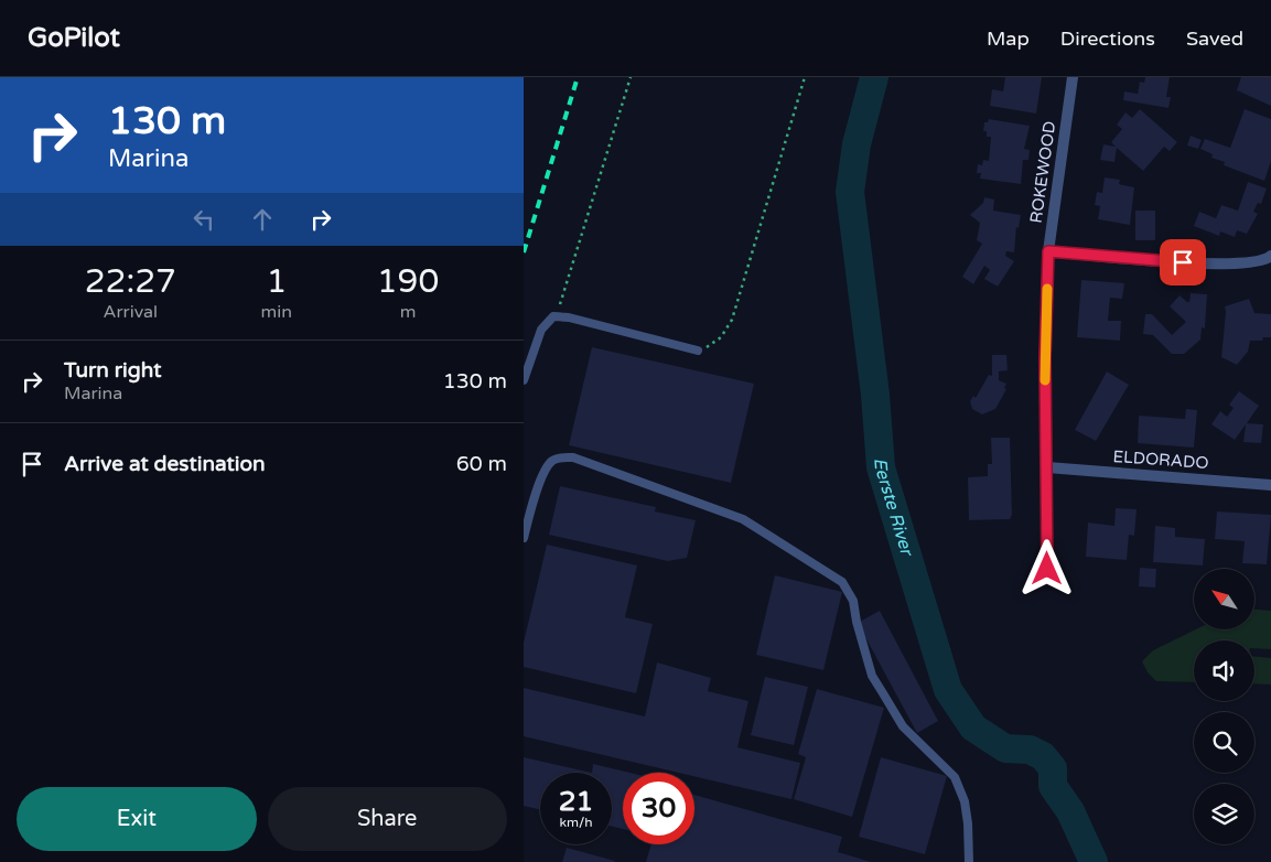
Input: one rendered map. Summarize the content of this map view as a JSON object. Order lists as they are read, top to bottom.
{
  "streets": {
    "street": ["ROKEWOOD", "ELDORADO"]
  },
  "crossings": [
    ["ROKEWOOD", "ELDORADO"]
  ],
  "water": ["Eerste River"],
  "north": "top left",
  "page": {
    "header": "GoPilot",
    "nav": ["Map", "Directions", "Saved"],
    "turn": ["130 m", "Marina"],
    "eta": [
      "22:27",
      "Arrival",
      "1",
      "min",
      "190",
      "m"
    ],
    "list": [
      {
        "name": "Turn right",
        "note": "Marina",
        "value": "130 m"
      },
      {
        "name": "Arrive at destination",
        "value": "60 m"
      }
    ],
    "speed": "21 km/h",
    "limit": "30",
    "buttons": ["Exit", "Share"]
  }
}
